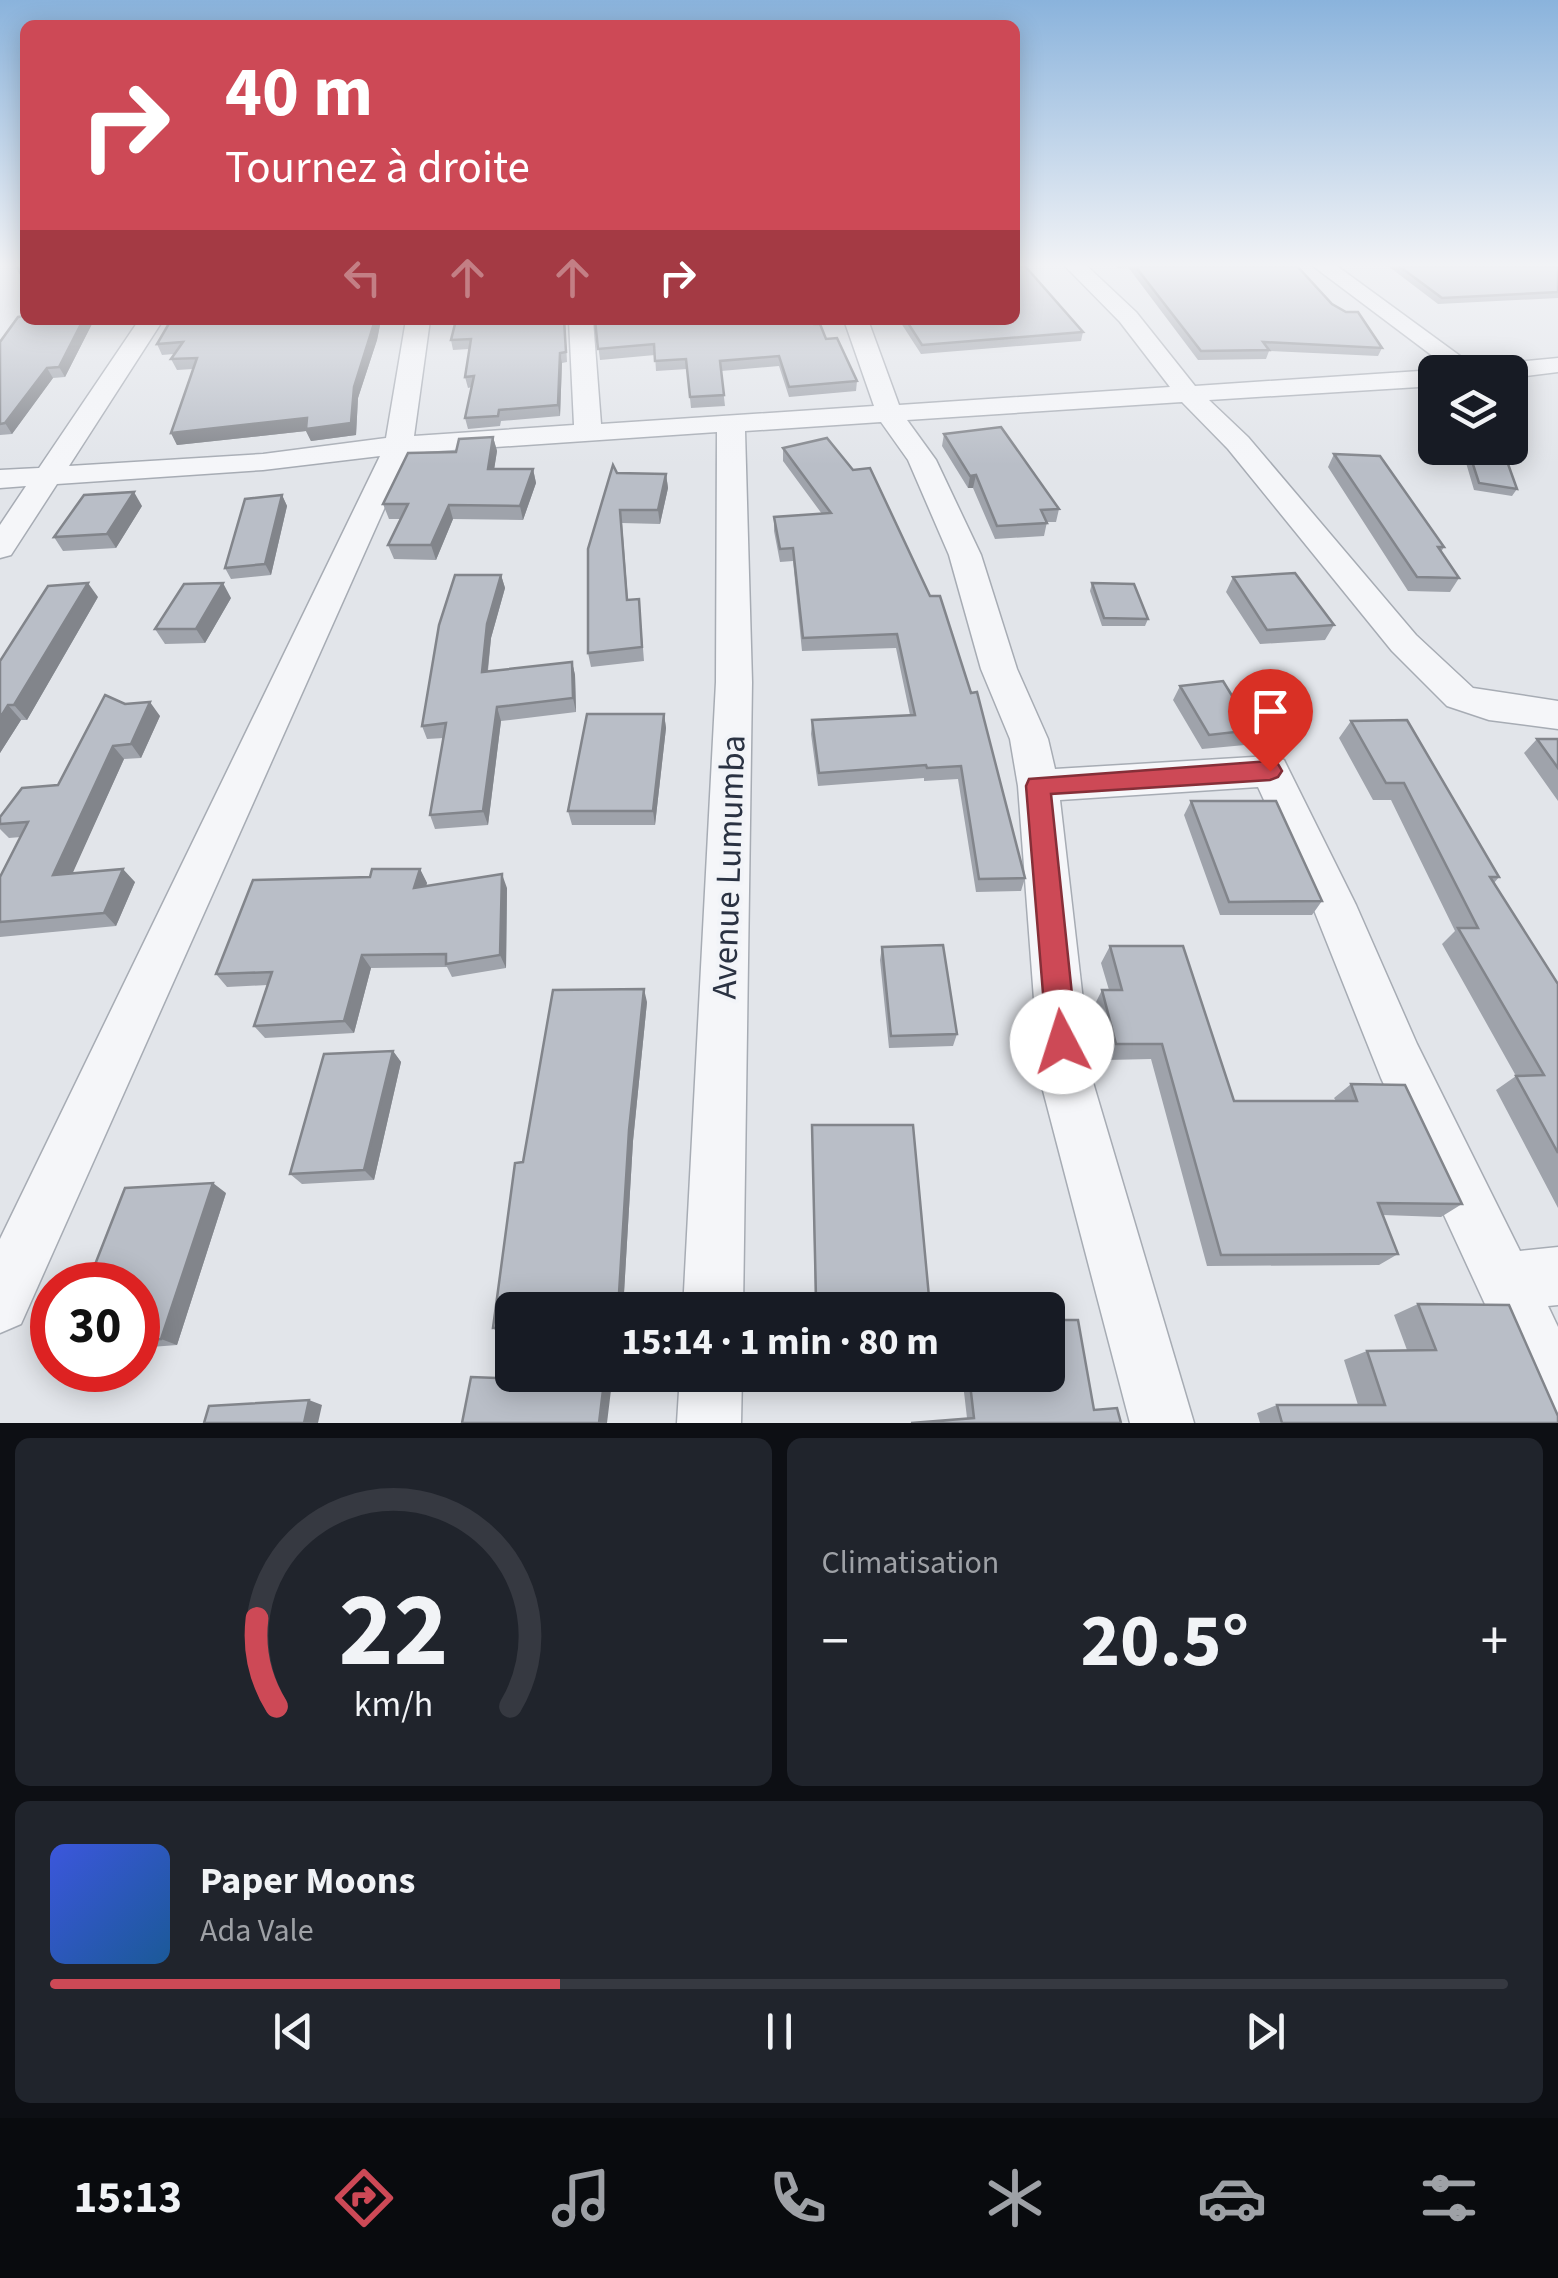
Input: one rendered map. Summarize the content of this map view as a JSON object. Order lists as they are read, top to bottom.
{
  "streets": {
    "street": ["Avenue Lumumba"]
  },
  "page": {
    "turn": ["40 m", "Tournez à droite"],
    "limit": "30",
    "trip": "15:14 · 1 min · 80 m",
    "tile": "Climatisation",
    "heat": ["−", "20.5°", "+"],
    "song": ["Paper Moons", "Ada Vale"],
    "tabs": "15:13",
    "gauge": ["22", "km/h"]
  }
}
